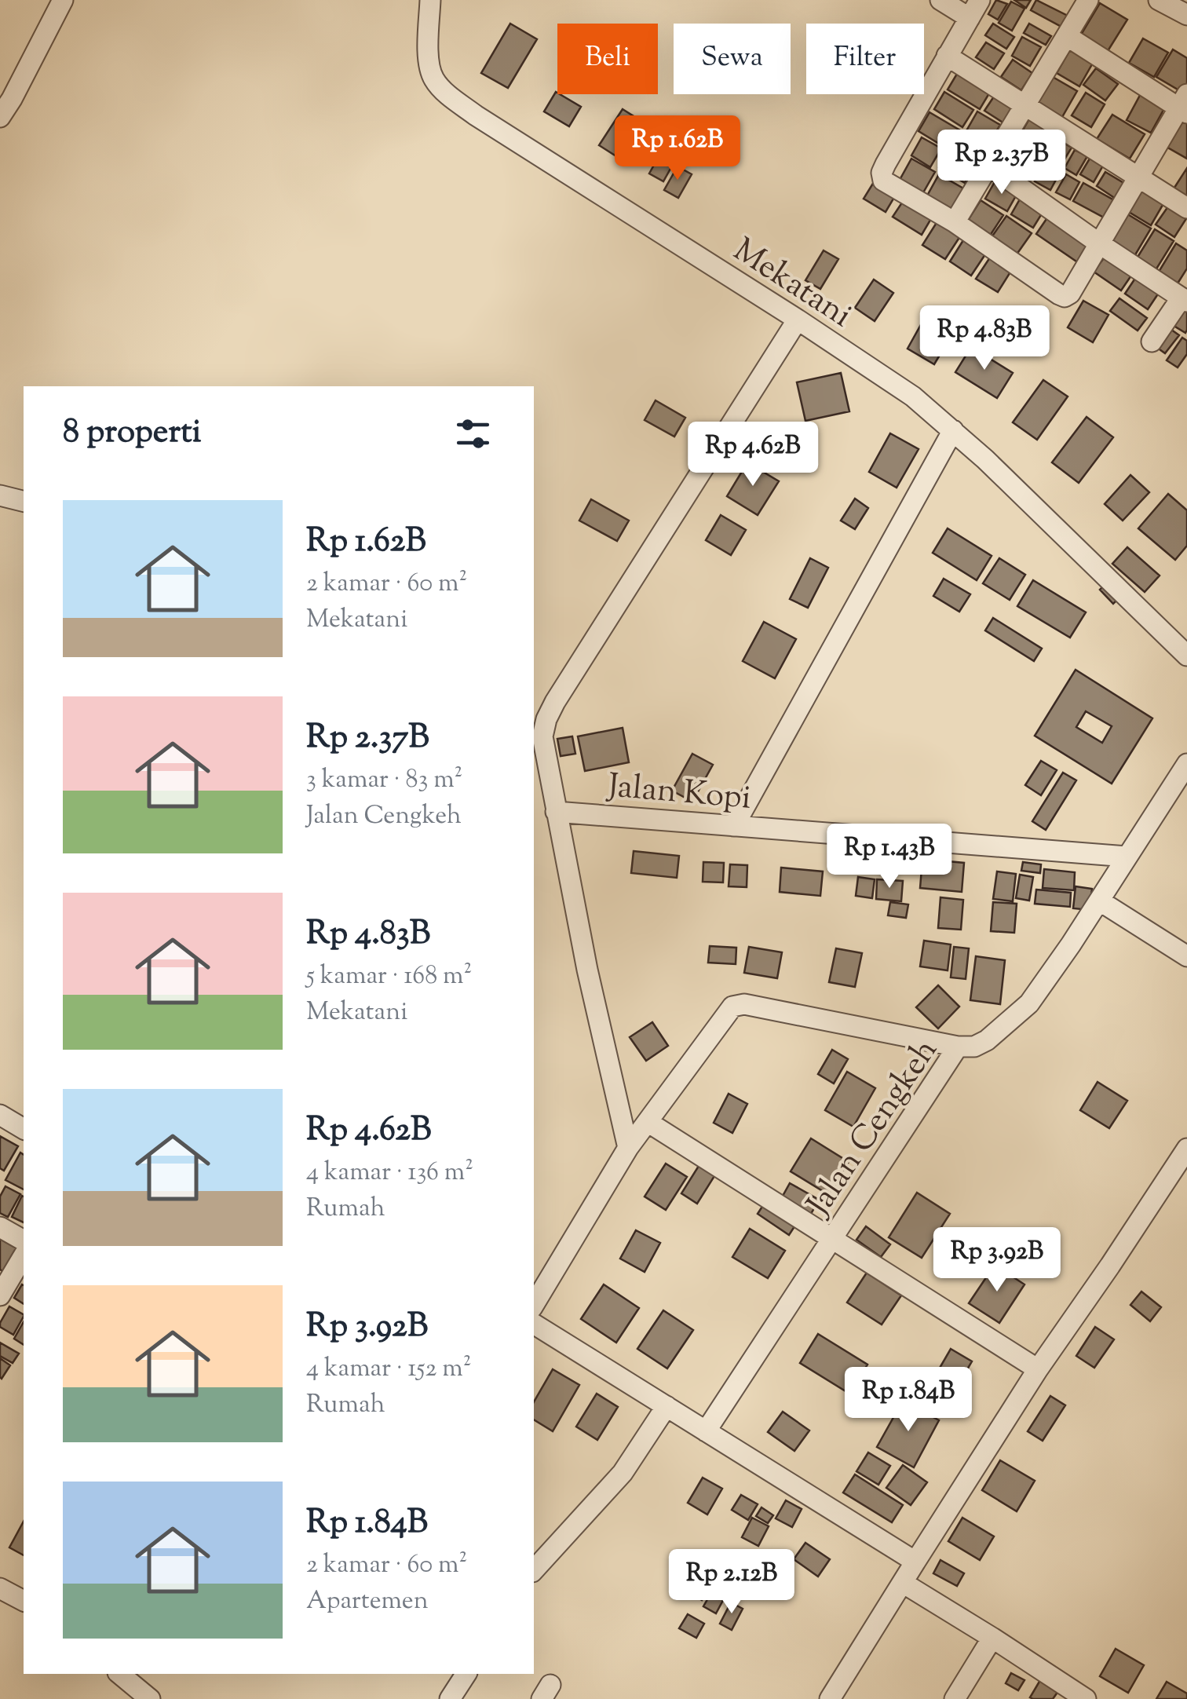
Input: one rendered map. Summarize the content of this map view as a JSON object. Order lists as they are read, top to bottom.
{
  "streets": {
    "street": ["Mekatani", "Jalan Kopi", "Jalan Cengkeh"]
  },
  "crossings": [
    ["Jalan Kopi", "Jalan Cengkeh"]
  ],
  "page": {
    "chip": ["Beli", "Sewa", "Filter"],
    "price": [
      "Rp 1.62B",
      "Rp 2.37B",
      "Rp 4.83B",
      "Rp 4.62B",
      "Rp 1.43B",
      "Rp 3.92B",
      "Rp 1.84B",
      "Rp 2.12B"
    ],
    "heading": "8 properti",
    "list": [
      {
        "name": "Rp 1.62B",
        "note": "2 kamar · 60 m² · Mekatani"
      },
      {
        "name": "Rp 2.37B",
        "note": "3 kamar · 83 m² · Jalan Cengkeh"
      },
      {
        "name": "Rp 4.83B",
        "note": "5 kamar · 168 m² · Mekatani"
      },
      {
        "name": "Rp 4.62B",
        "note": "4 kamar · 136 m² · Rumah"
      },
      {
        "name": "Rp 3.92B",
        "note": "4 kamar · 152 m² · Rumah"
      },
      {
        "name": "Rp 1.84B",
        "note": "2 kamar · 60 m² · Apartemen"
      }
    ]
  }
}
